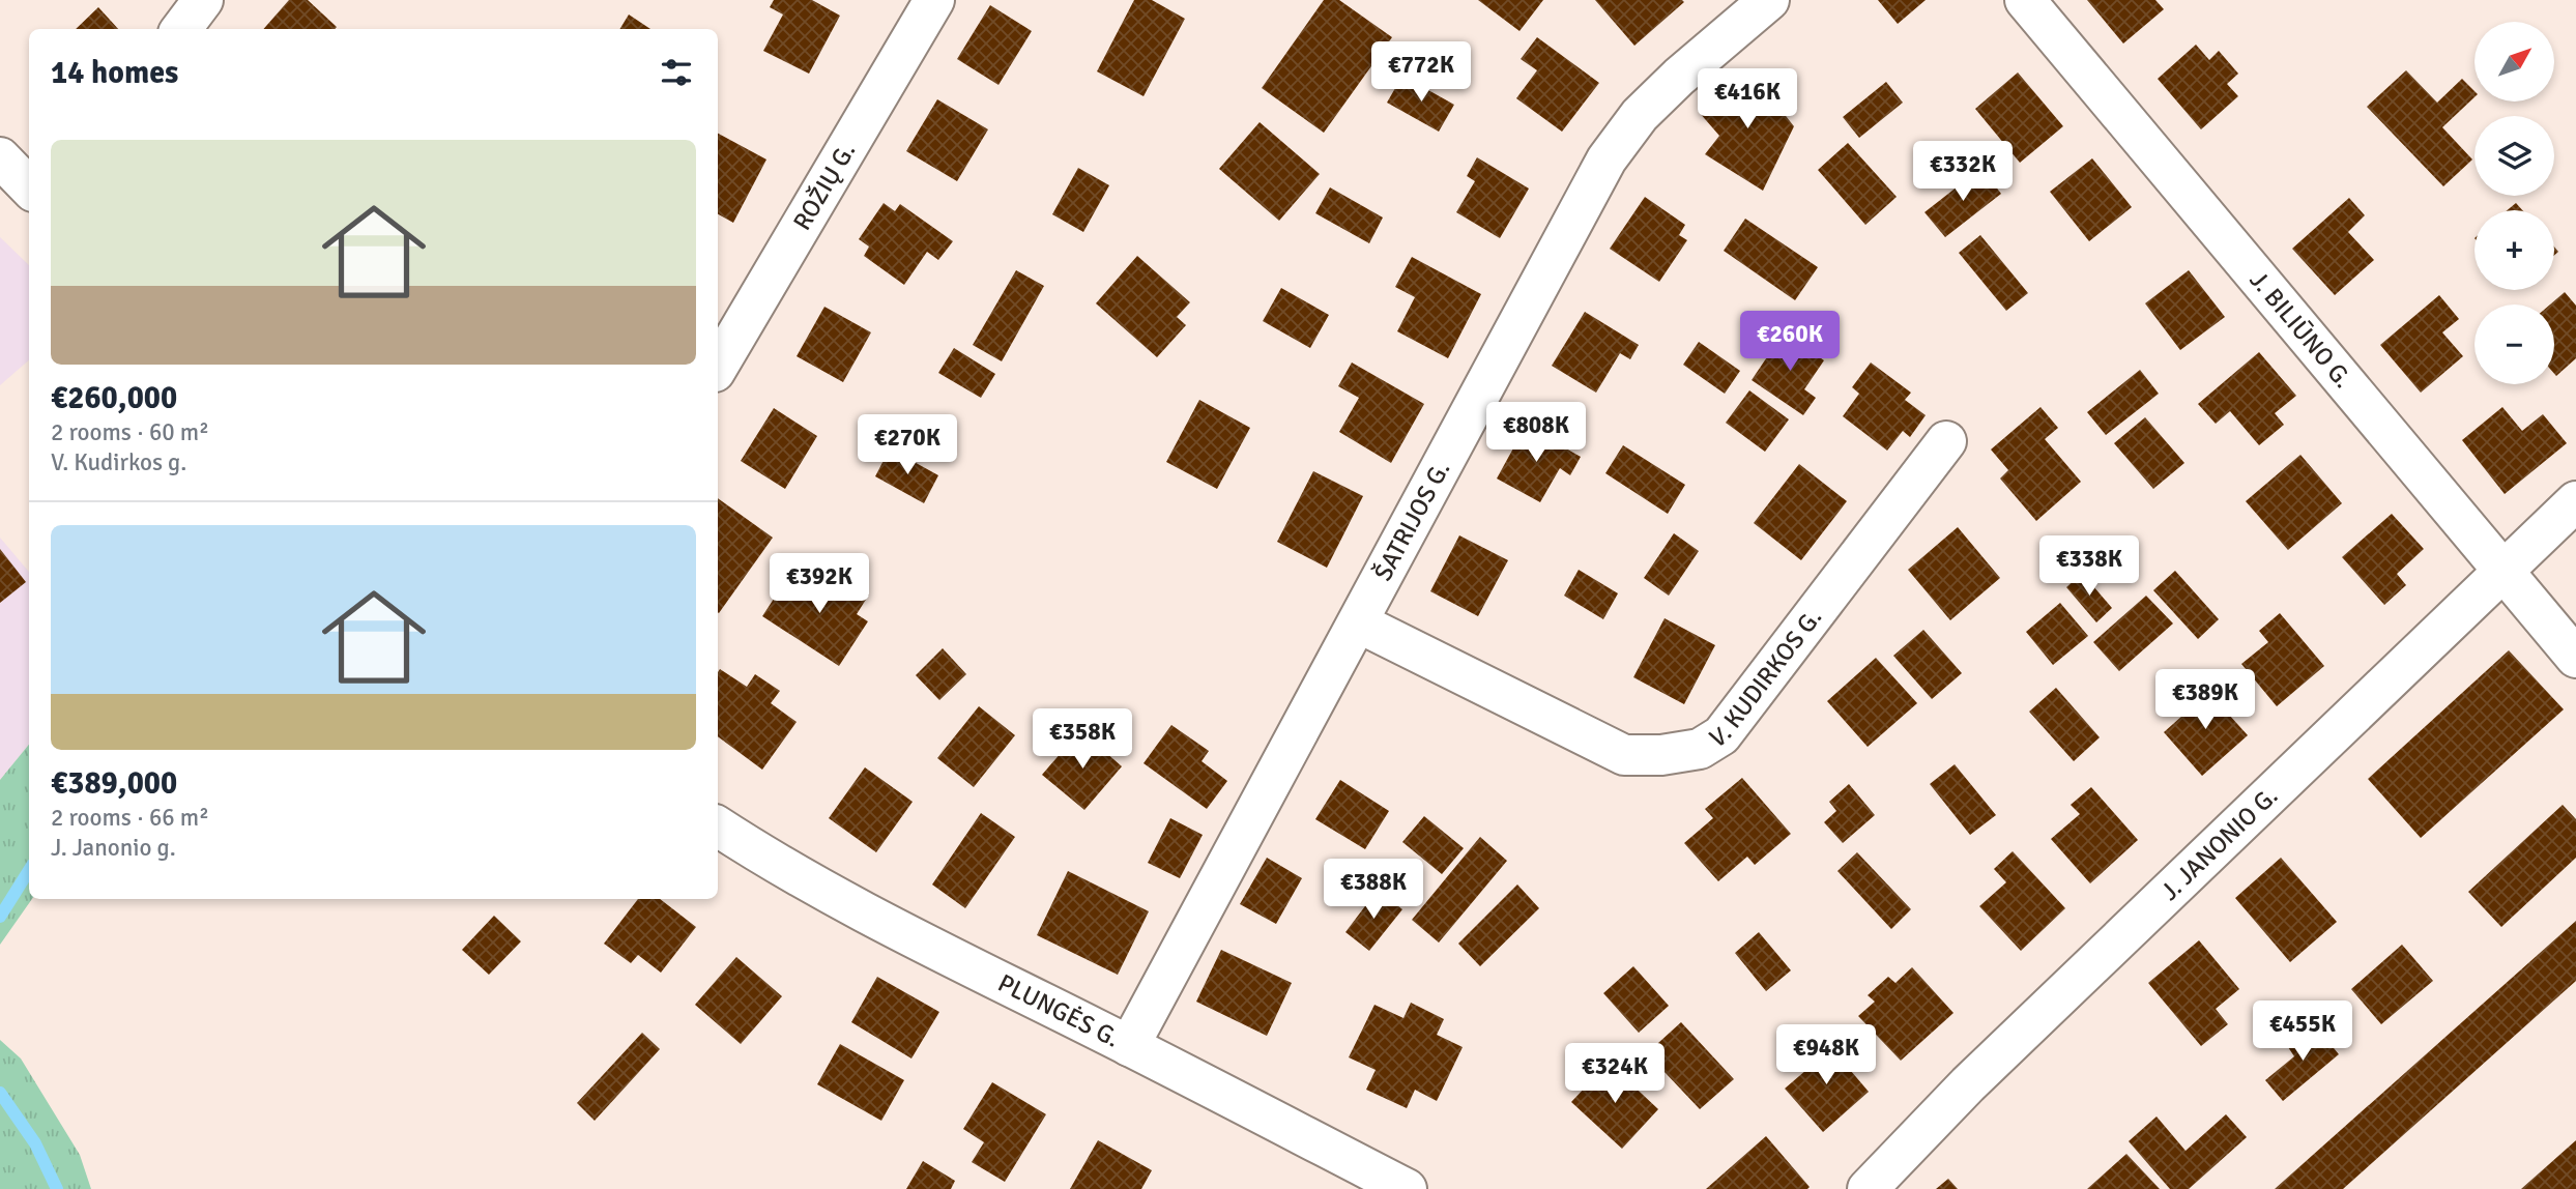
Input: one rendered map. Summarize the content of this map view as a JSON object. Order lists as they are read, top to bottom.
{
  "streets": {
    "street": [
      "ROŽIŲ G.",
      "J. BILIŪNO G.",
      "ŠATRIJOS G.",
      "V. KUDIRKOS G.",
      "J. JANONIO G.",
      "PLUNGĖS G."
    ]
  },
  "crossings": [
    ["J. BILIŪNO G.", "J. JANONIO G."],
    ["ŠATRIJOS G.", "V. KUDIRKOS G."],
    ["ŠATRIJOS G.", "PLUNGĖS G."]
  ],
  "north": "top right",
  "page": {
    "map_buttons": ["+", "−"],
    "heading": "14 homes",
    "price": [
      "€772K",
      "€416K",
      "€332K",
      "€260K",
      "€808K",
      "€270K",
      "€338K",
      "€392K",
      "€389K",
      "€358K",
      "€388K",
      "€455K",
      "€948K",
      "€324K"
    ],
    "list": [
      {
        "name": "€260,000",
        "note": "2 rooms · 60 m² · V. Kudirkos g."
      },
      {
        "name": "€389,000",
        "note": "2 rooms · 66 m² · J. Janonio g."
      }
    ]
  }
}
